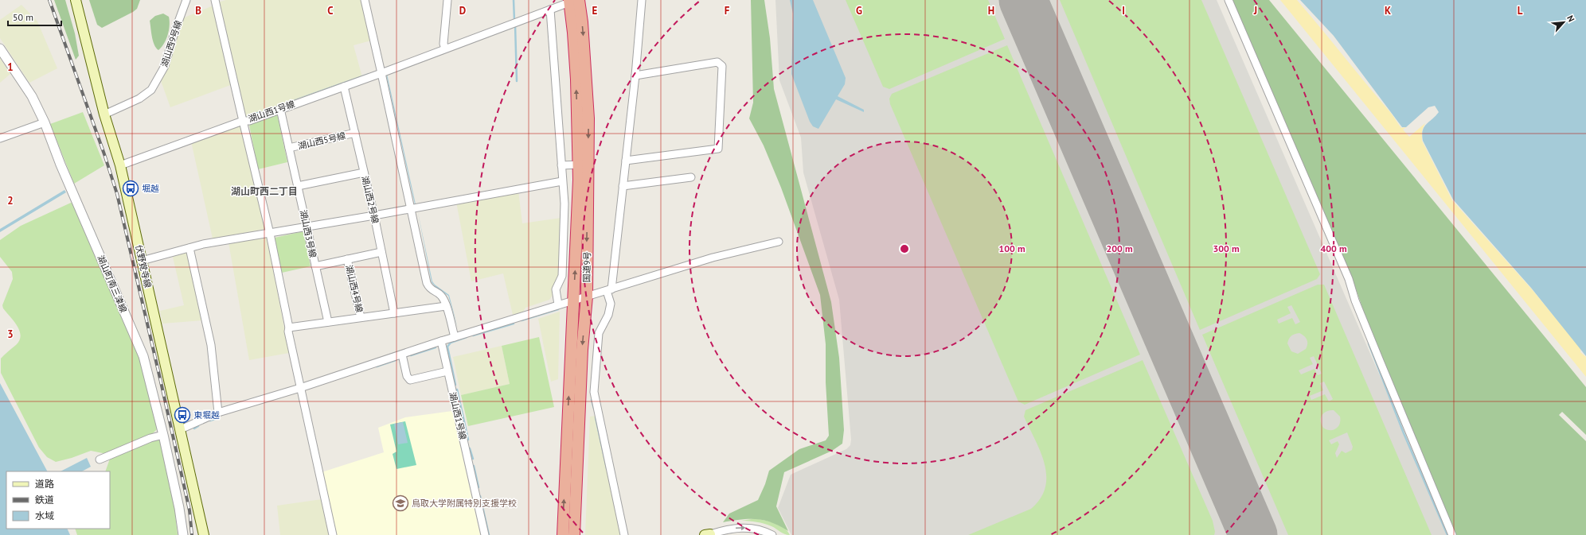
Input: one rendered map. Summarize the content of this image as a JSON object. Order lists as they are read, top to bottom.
{
  "streets": {
    "highway": ["国道9号"],
    "main road": ["伏野覚寺線"],
    "street": [
      "湖山西9号線",
      "湖山西1号線",
      "湖山西5号線",
      "湖山西2号線",
      "湖山西3号線",
      "湖山町南三津線",
      "湖山西4号線"
    ]
  },
  "crossings": [
    ["湖山西9号線", "伏野覚寺線"],
    ["湖山西1号線", "湖山西2号線"],
    ["湖山西1号線", "湖山西3号線"],
    ["湖山西1号線", "国道9号"],
    ["湖山西5号線", "湖山西2号線"],
    ["湖山西5号線", "湖山西3号線"]
  ],
  "districts": ["湖山町西二丁目"],
  "places": {
    "bus stop": ["堀越", "東堀越"],
    "school or university": ["鳥取大学附属特別支援学校"]
  },
  "legend": ["道路", "鉄道", "水域"],
  "scale_bar": "50 m",
  "north": "top right",
  "grid": {
    "columns": [
      "B",
      "C",
      "D",
      "E",
      "F",
      "G",
      "H",
      "I",
      "J",
      "K",
      "L"
    ],
    "rows": ["1", "2", "3"]
  },
  "rings": [
    "100 m",
    "200 m",
    "300 m",
    "400 m"
  ]
}
